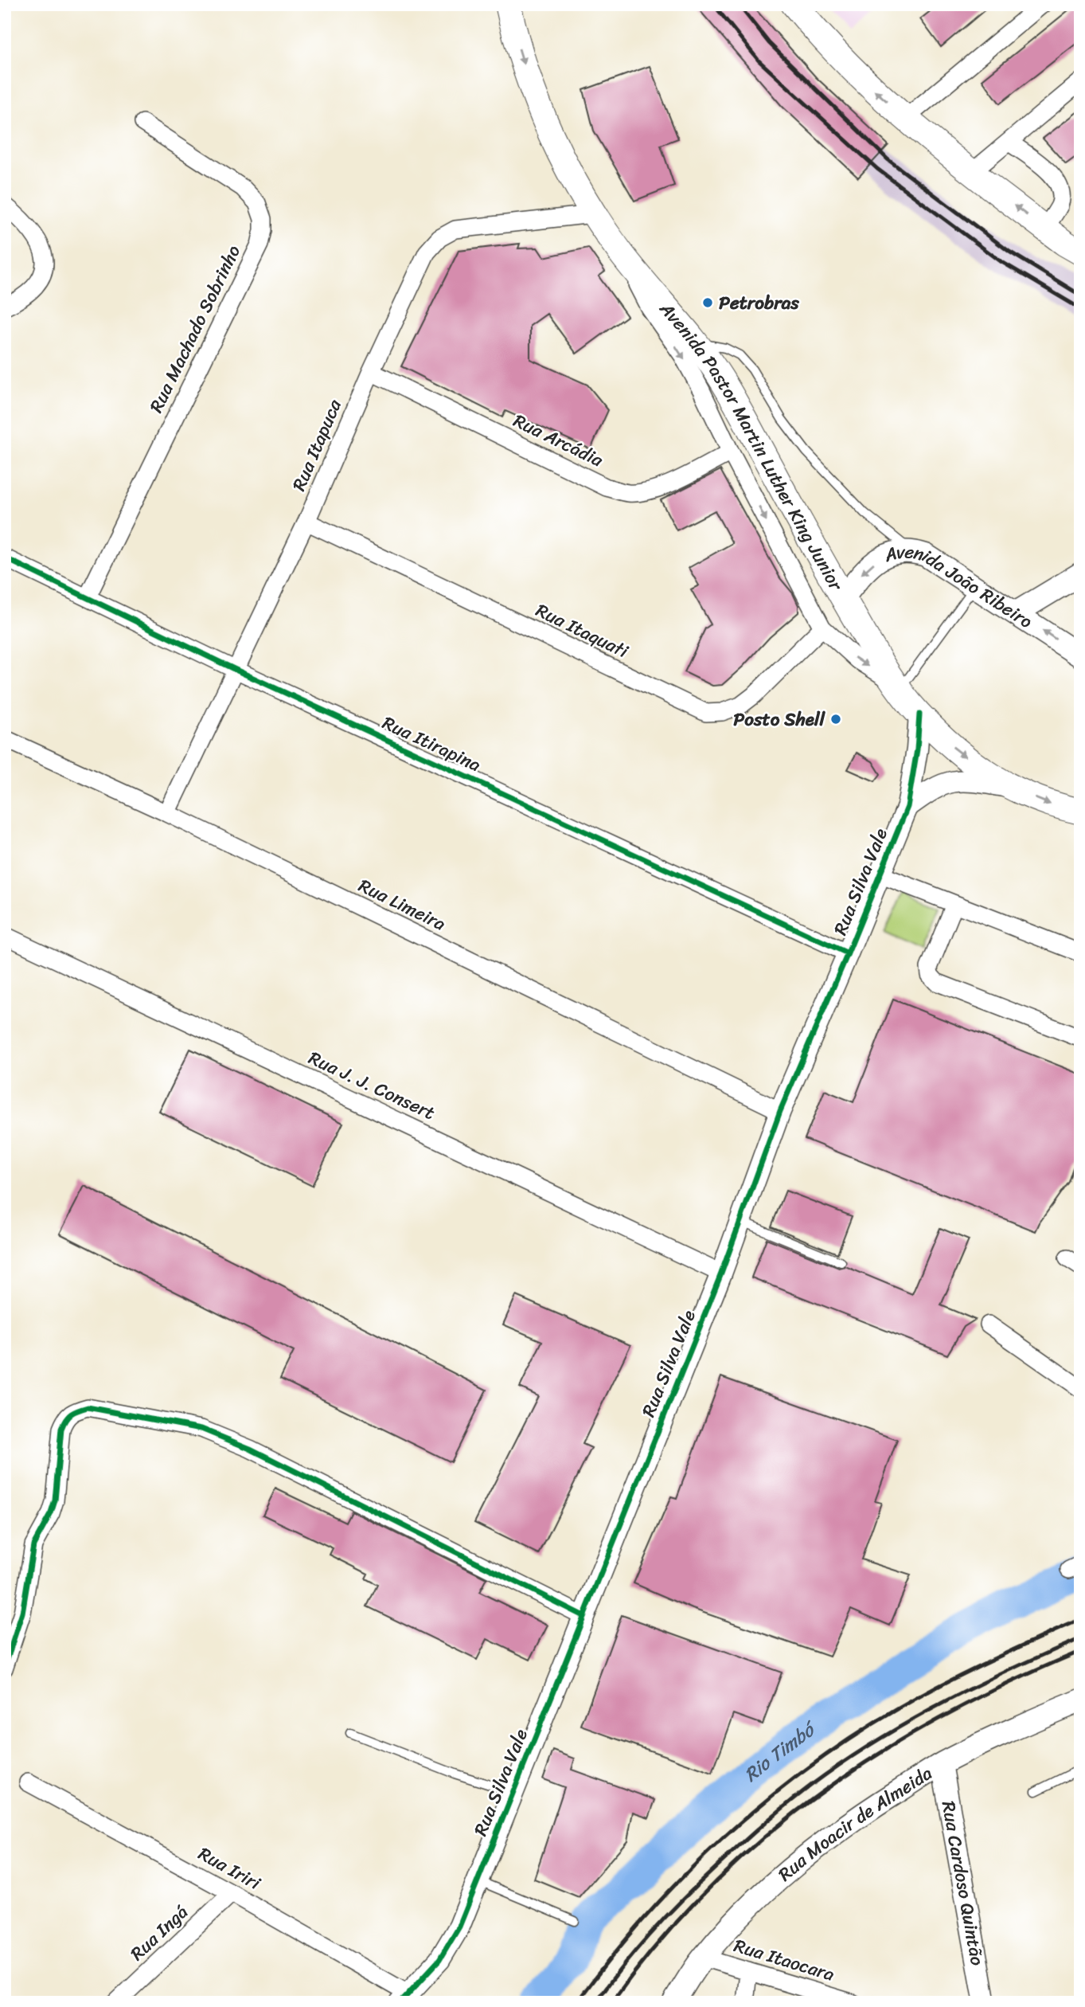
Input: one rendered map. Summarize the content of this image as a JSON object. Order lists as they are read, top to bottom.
{
  "streets": {
    "main road": ["Avenida Pastor Martin Luther King Junior", "Avenida João Ribeiro", "Rua Moacir de Almeida"],
    "street": [
      "Rua Machado Sobrinho",
      "Rua Arcádia",
      "Rua Itapuca",
      "Rua Itaquati",
      "Rua Itirapina",
      "Rua Silva Vale",
      "Rua Limeira",
      "Rua J. J. Consert",
      "Rua Iriri",
      "Rua Cardoso Quintão",
      "Rua Ingá",
      "Rua Itaocara"
    ]
  },
  "crossings": [
    ["Rua Machado Sobrinho", "Rua Itirapina"],
    ["Rua Arcádia", "Rua Itapuca"],
    ["Rua Itapuca", "Avenida Pastor Martin Luther King Junior"],
    ["Rua Itapuca", "Rua Itaquati"],
    ["Rua Itapuca", "Rua Itirapina"],
    ["Rua Itapuca", "Rua Limeira"],
    ["Avenida Pastor Martin Luther King Junior", "Avenida João Ribeiro"],
    ["Avenida Pastor Martin Luther King Junior", "Rua Silva Vale"],
    ["Rua Itirapina", "Rua Silva Vale"],
    ["Rua Silva Vale", "Rua Limeira"],
    ["Rua Silva Vale", "Rua J. J. Consert"],
    ["Rua Silva Vale", "Rua Iriri"],
    ["Rua Moacir de Almeida", "Rua Cardoso Quintão"],
    ["Rua Moacir de Almeida", "Rua Itaocara"],
    ["Rua Iriri", "Rua Ingá"]
  ],
  "one_way": ["Avenida Pastor Martin Luther King Junior", "Avenida João Ribeiro"],
  "water": ["Rio Timbó"],
  "places": ["Petrobras", "Posto Shell"]
}
